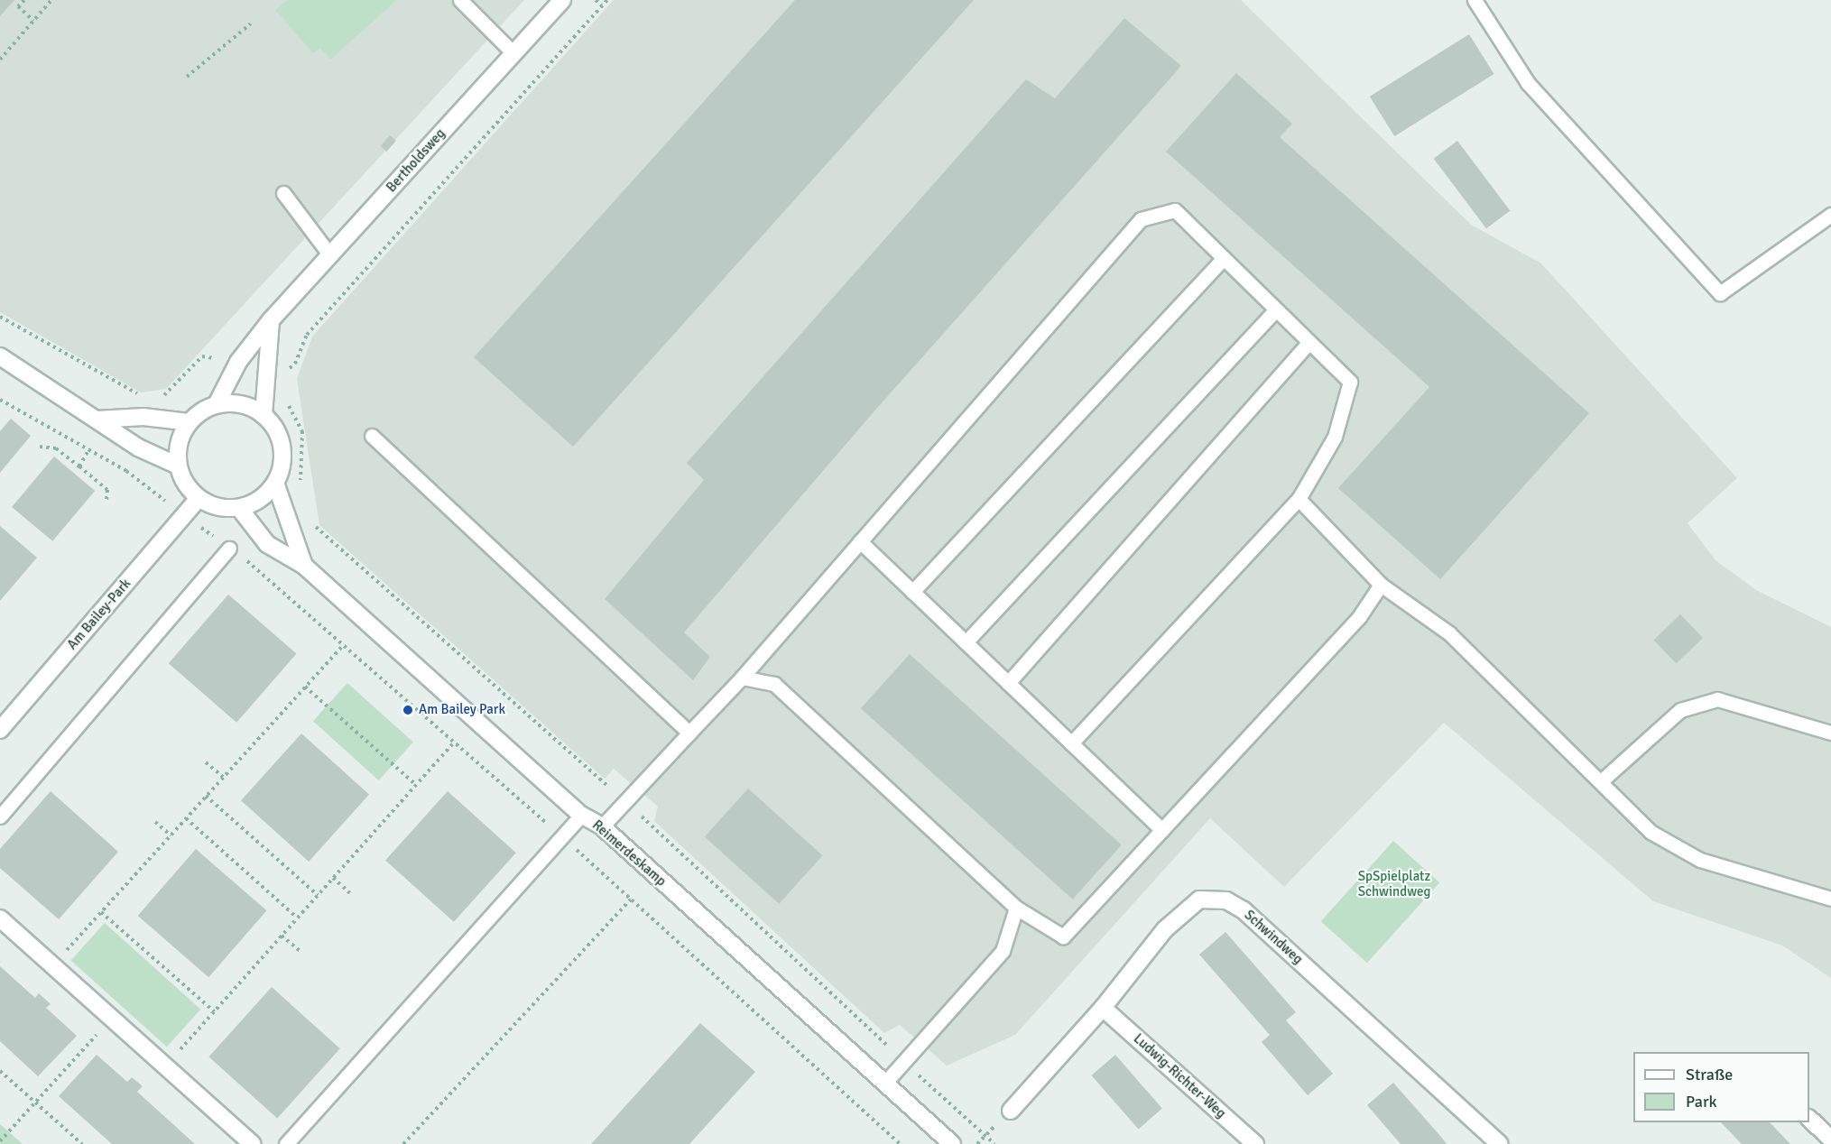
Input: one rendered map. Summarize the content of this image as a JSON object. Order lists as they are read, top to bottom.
{
  "streets": {
    "street": [
      "Bertholdsweg",
      "Am Bailey-Park",
      "Reimerdeskamp",
      "Schwindweg",
      "Ludwig-Richter-Weg"
    ]
  },
  "crossings": [
    ["Bertholdsweg", "Am Bailey-Park"],
    ["Bertholdsweg", "Reimerdeskamp"],
    ["Am Bailey-Park", "Reimerdeskamp"],
    ["Schwindweg", "Ludwig-Richter-Weg"]
  ],
  "parks": ["SpSpielplatz Schwindweg"],
  "places": ["Am Bailey Park"],
  "legend": ["Straße", "Park"]
}
